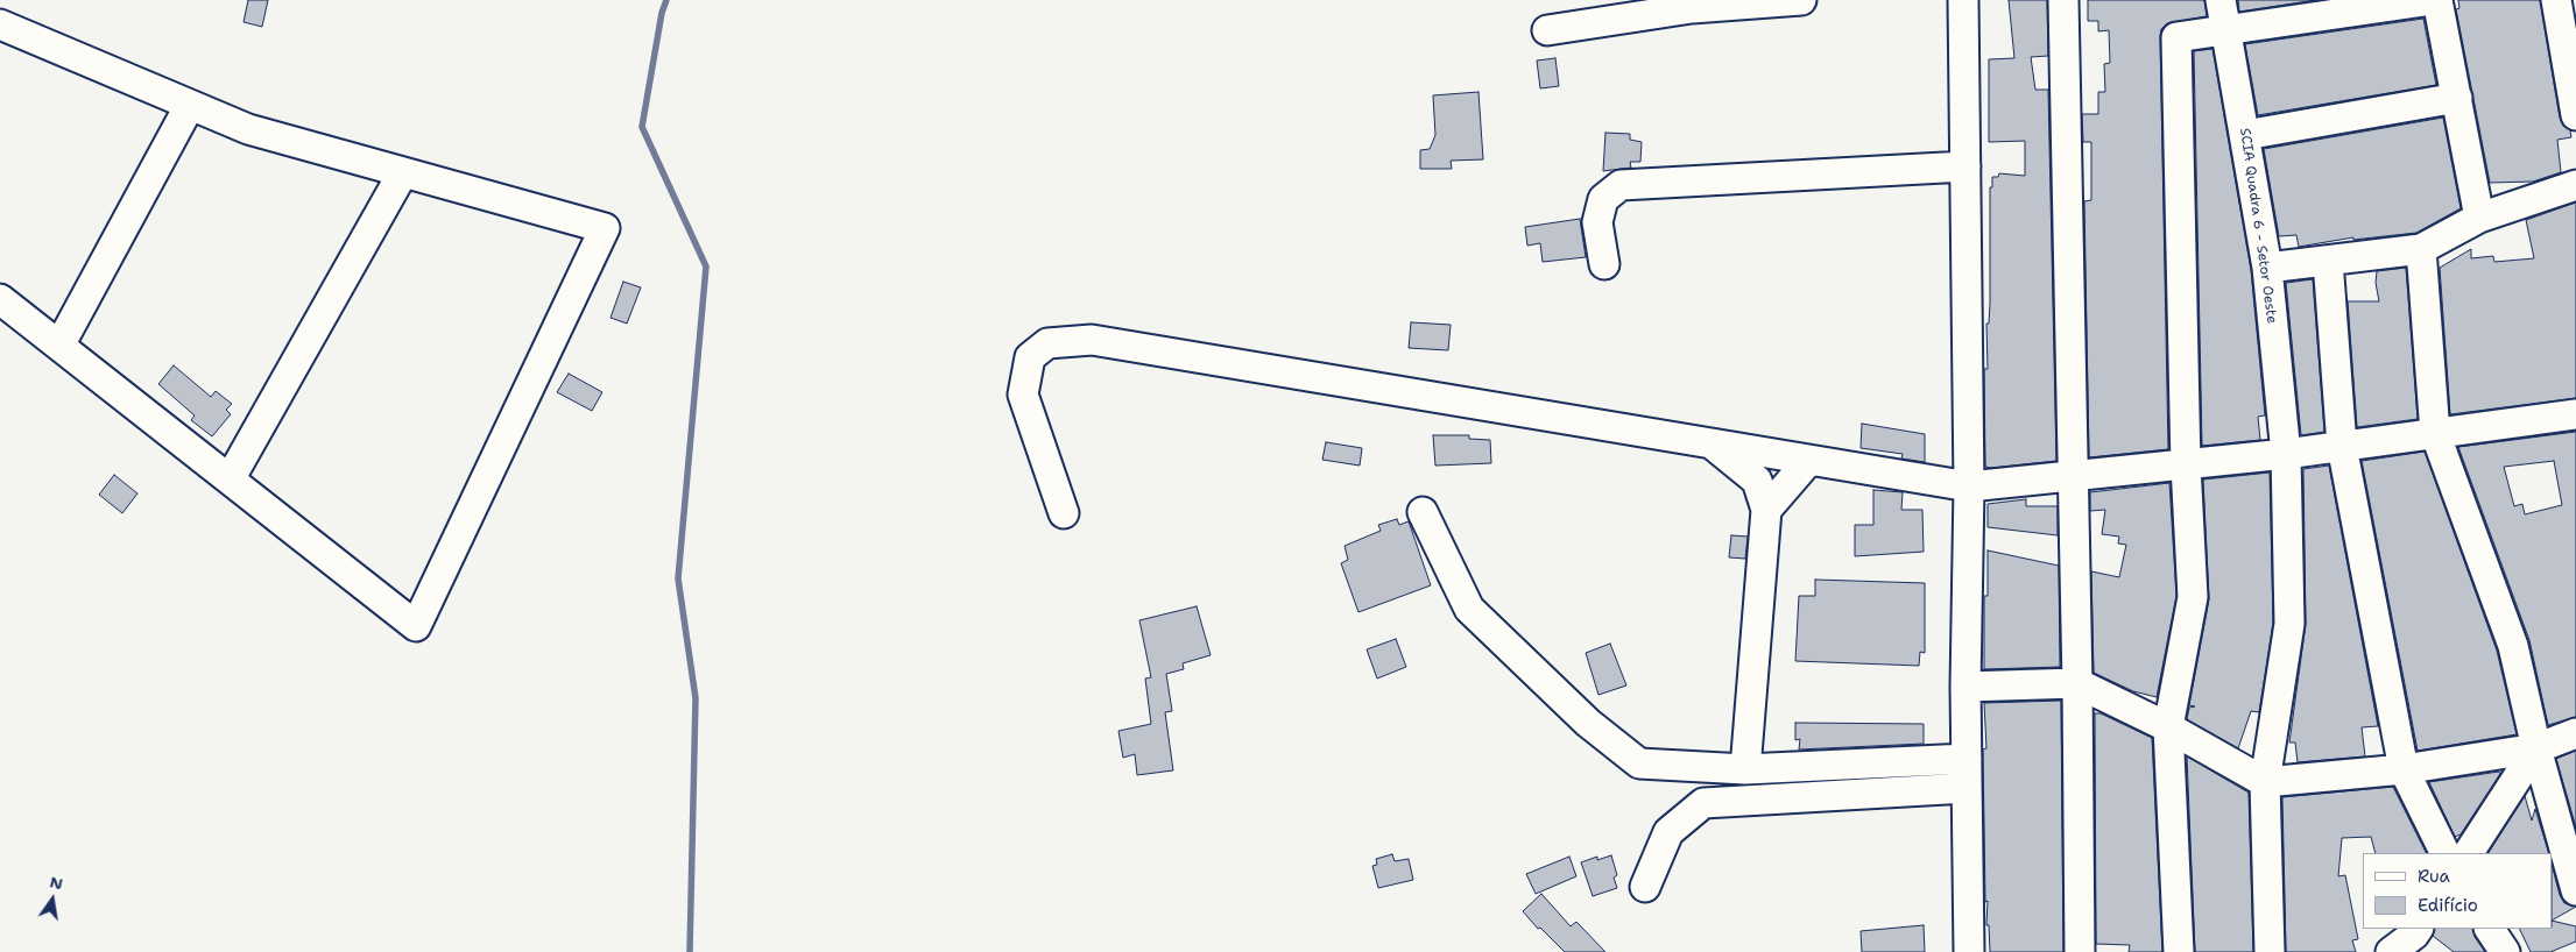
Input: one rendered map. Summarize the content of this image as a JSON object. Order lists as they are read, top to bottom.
{
  "streets": {
    "street": ["SCIA Quadra 6 - Setor Oeste"]
  },
  "legend": ["Rua", "Edifício"],
  "north": "top"
}
